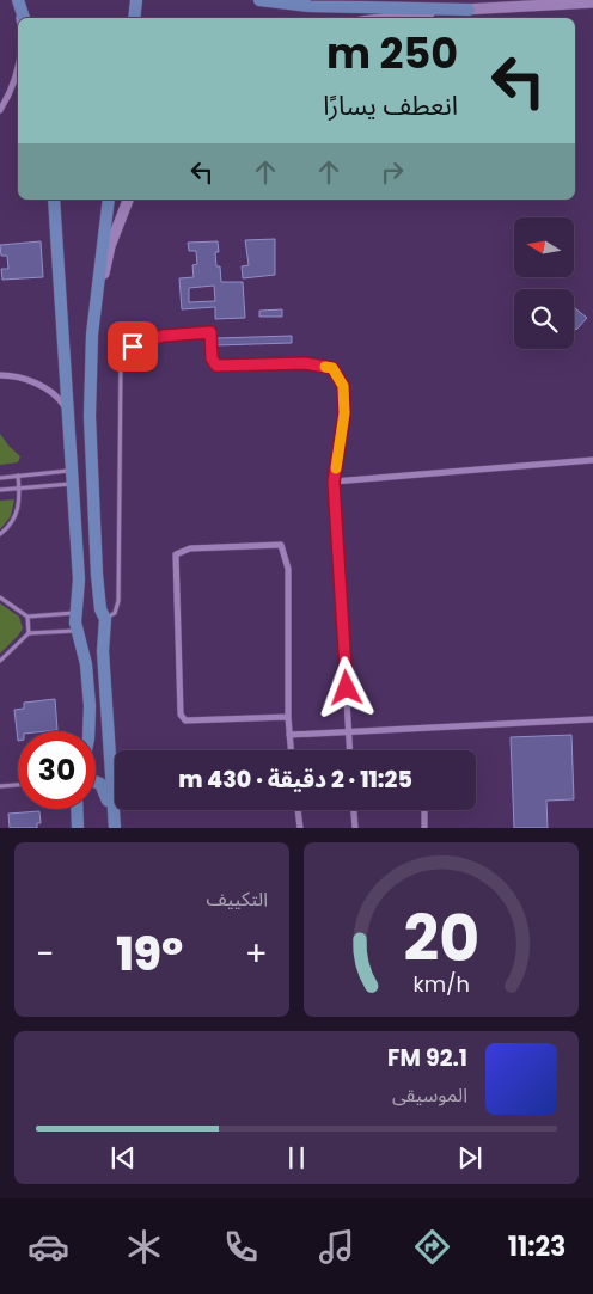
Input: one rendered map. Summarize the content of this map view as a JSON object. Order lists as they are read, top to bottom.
{
  "north": "left",
  "page": {
    "turn": ["250 m", "انعطف يسارًا"],
    "limit": "30",
    "trip": "11:25 · 2 دقيقة · 430 m",
    "tile": "التكييف",
    "heat": ["−", "19°", "+"],
    "song": ["92.1 FM", "الموسيقى"],
    "tabs": "11:23",
    "gauge": ["20", "km/h"]
  }
}
